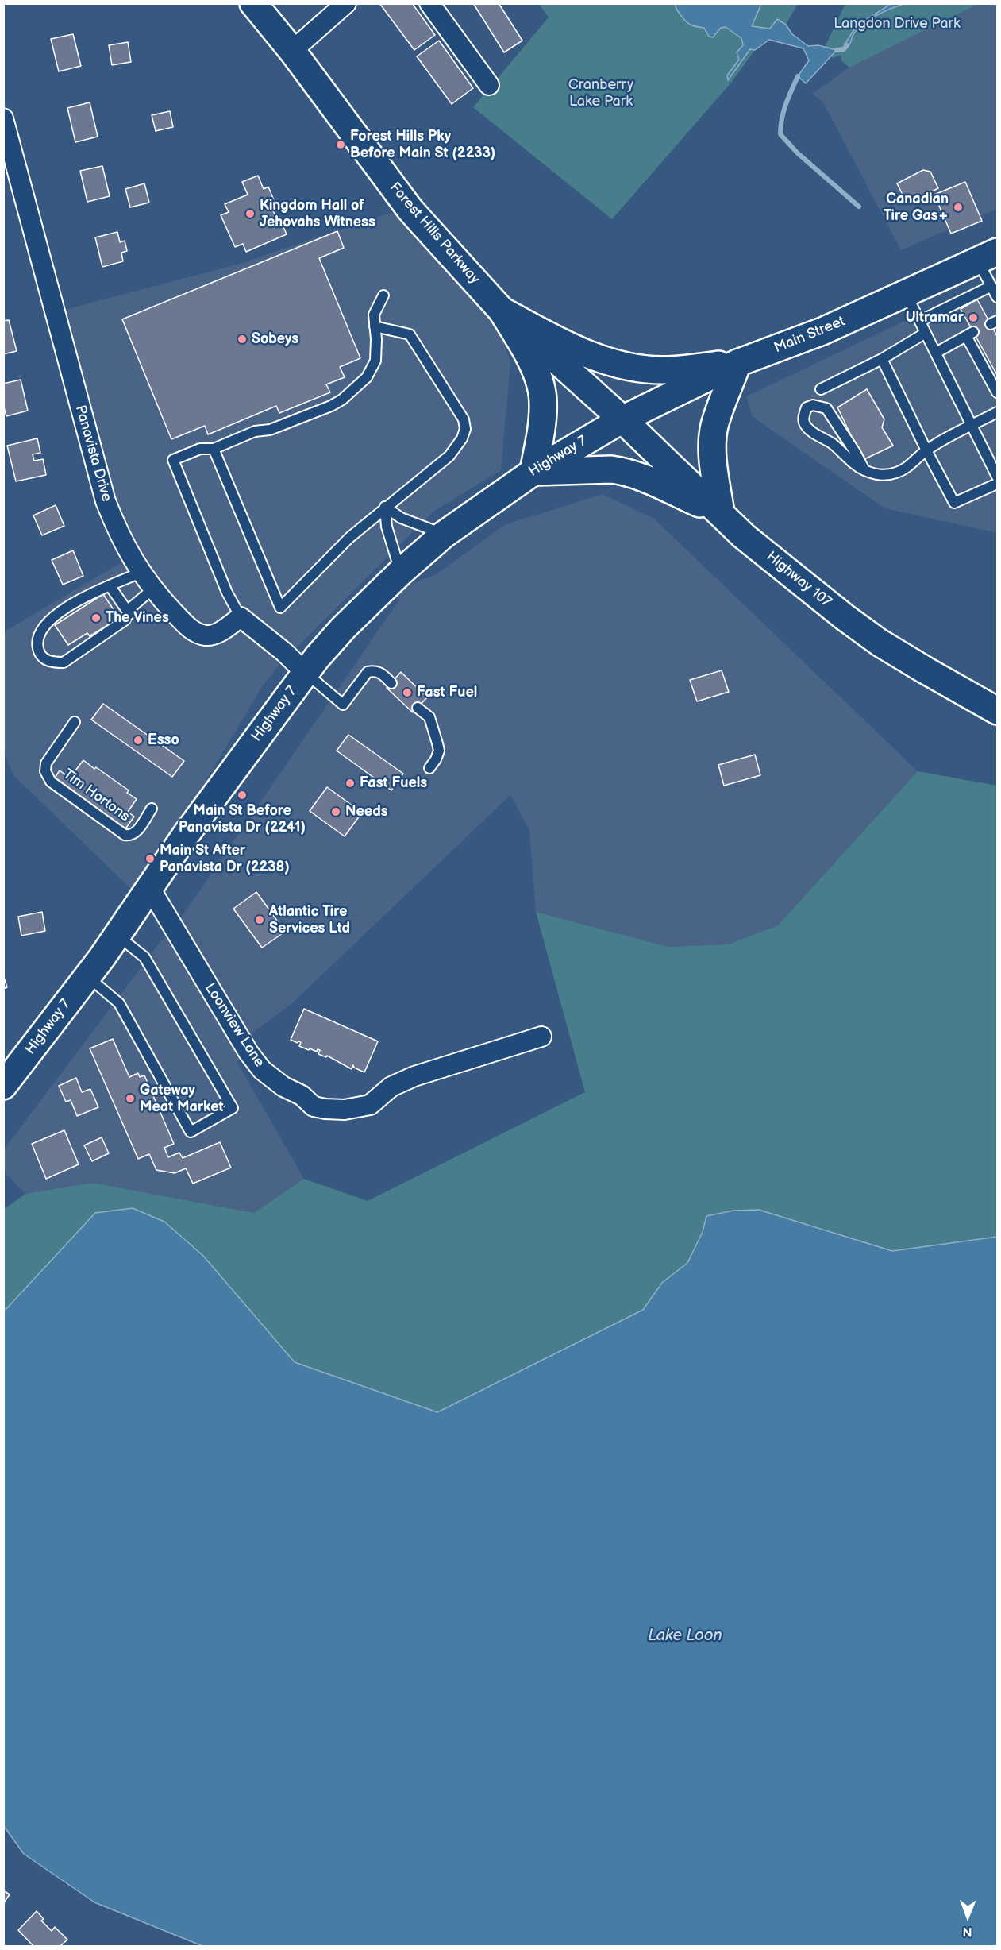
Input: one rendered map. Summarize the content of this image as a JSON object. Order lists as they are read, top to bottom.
{
  "streets": {
    "main road": [
      "Forest Hills Parkway",
      "Main Street",
      "Highway 7",
      "Highway 107"
    ],
    "street": ["Panavista Drive", "Loonview Lane"],
    "lane": ["Tim Hortons"]
  },
  "crossings": [
    ["Forest Hills Parkway", "Main Street"],
    ["Forest Hills Parkway", "Highway 7"],
    ["Forest Hills Parkway", "Highway 107"],
    ["Main Street", "Highway 7"],
    ["Main Street", "Highway 107"],
    ["Highway 7", "Highway 107"],
    ["Highway 7", "Loonview Lane"]
  ],
  "water": ["Lake Loon"],
  "parks": ["Langdon Drive Park", "Cranberry Lake Park"],
  "places": [
    "Forest Hills Pky Before Main St (2233)",
    "Canadian Tire Gas+",
    "Kingdom Hall of Jehovahs Witness",
    "Ultramar",
    "Sobeys",
    "The Vines",
    "Fast Fuel",
    "Esso",
    "Fast Fuels",
    "Main St Before Panavista Dr (2241)",
    "Needs",
    "Main St After Panavista Dr (2238)",
    "Atlantic Tire Services Ltd",
    "Gateway Meat Market"
  ],
  "north": "bottom"
}
